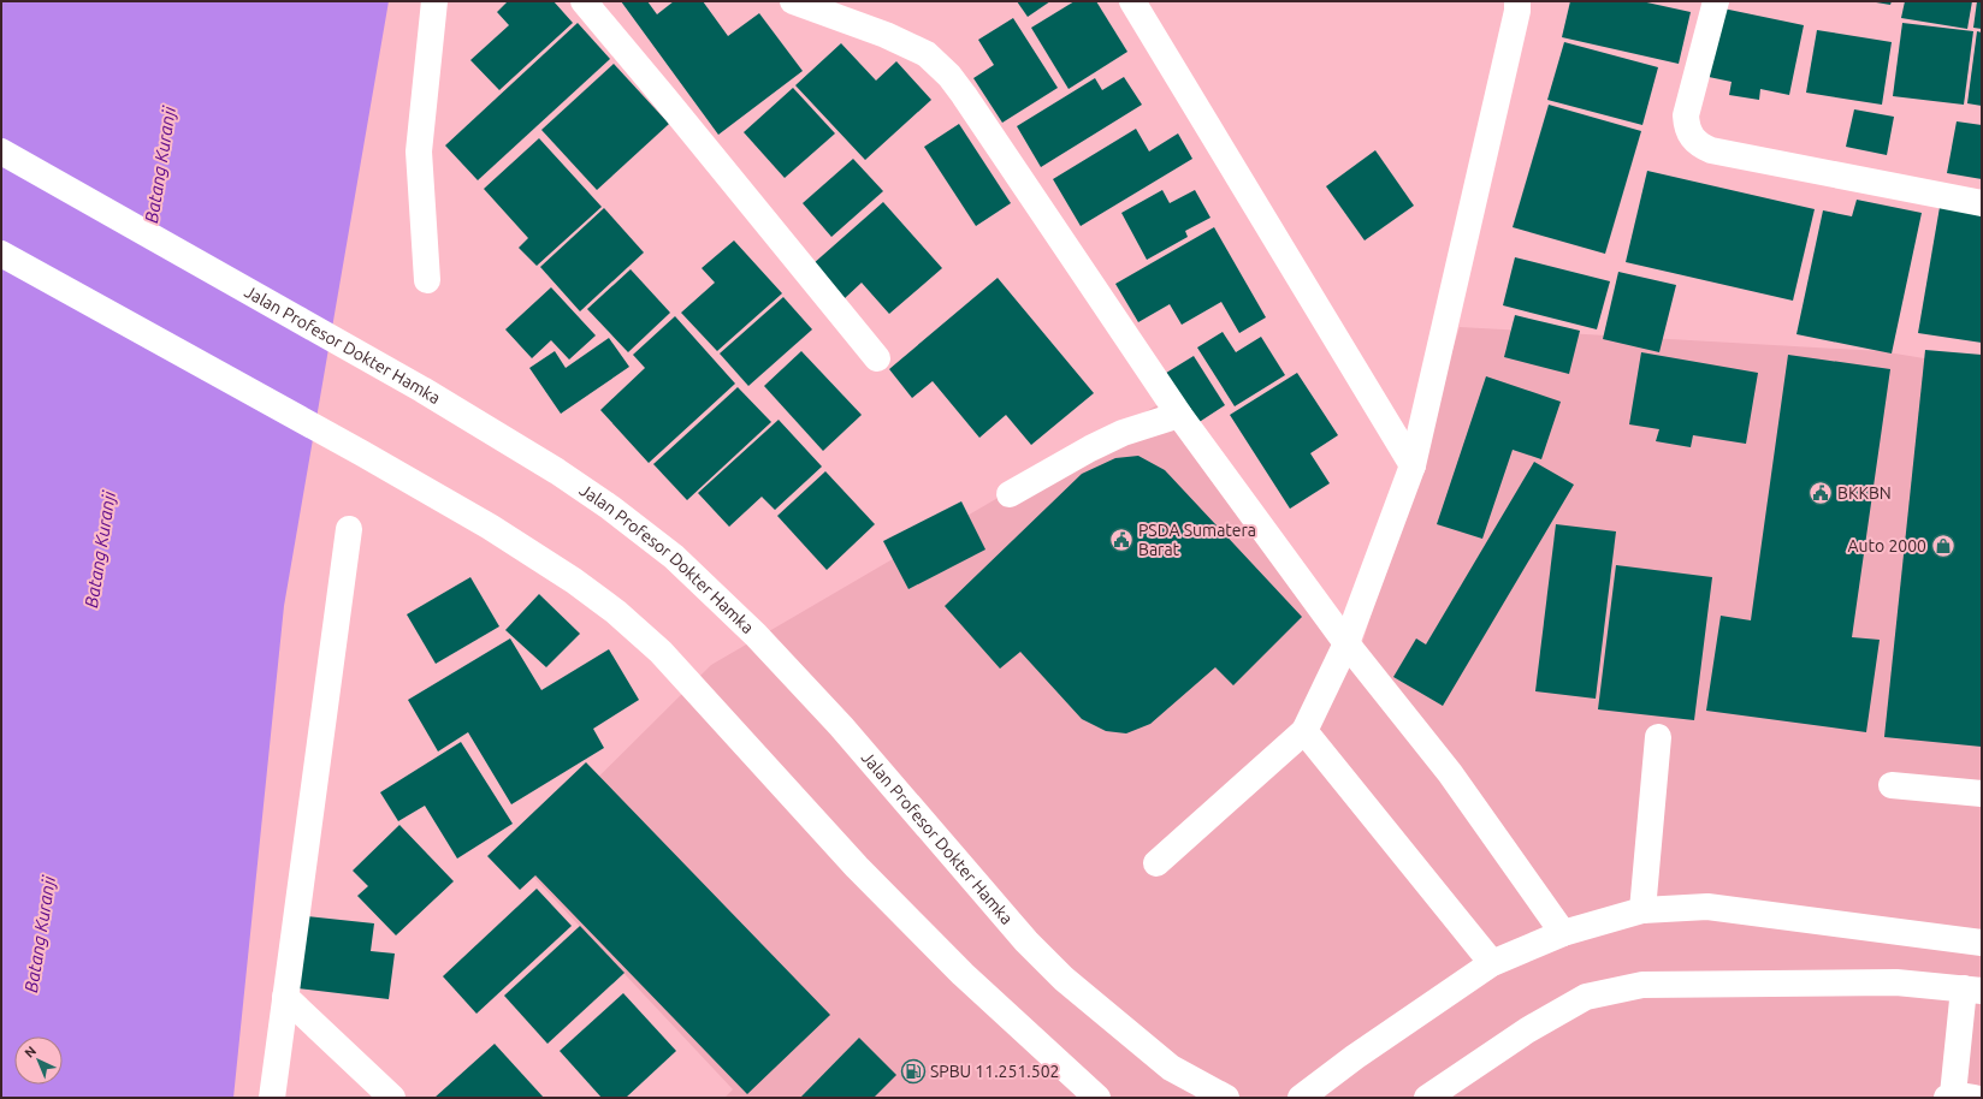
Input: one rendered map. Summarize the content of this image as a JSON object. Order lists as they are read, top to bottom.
{
  "streets": {
    "street": ["Jalan Profesor Dokter Hamka"]
  },
  "water": ["Batang Kuranji"],
  "places": {
    "public building": ["BKKBN", "PSDA Sumatera Barat"],
    "shop": ["Auto 2000"],
    "fuel station": ["SPBU 11.251.502"]
  },
  "north": "top left"
}
